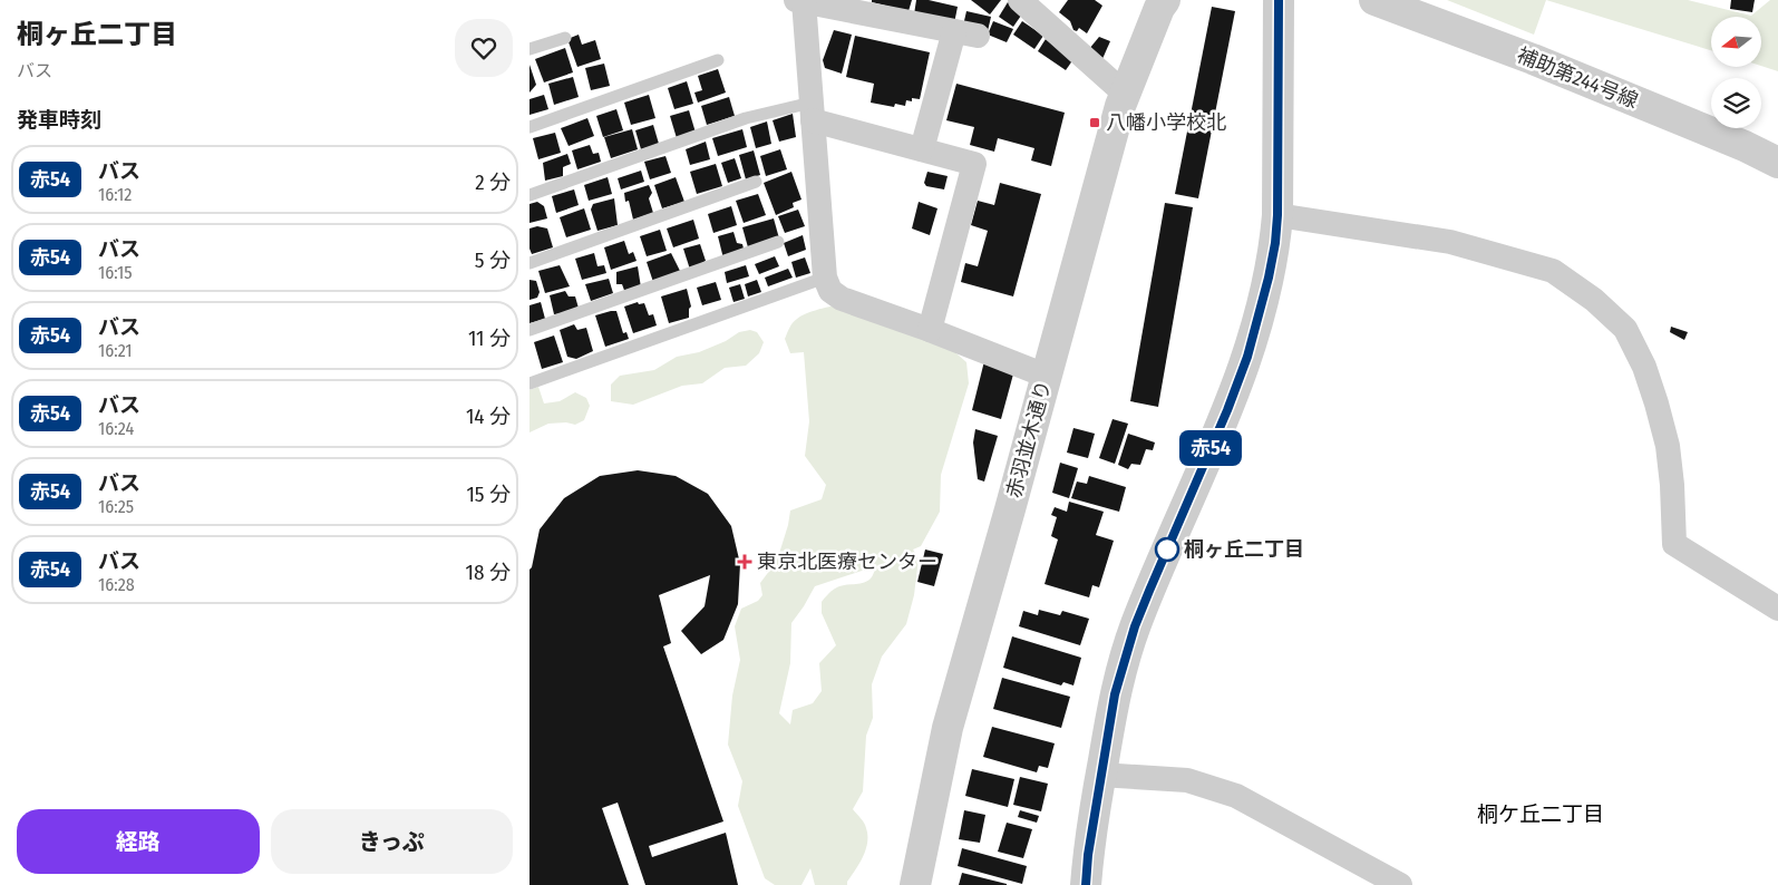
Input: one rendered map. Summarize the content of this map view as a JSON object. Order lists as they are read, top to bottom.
{
  "streets": {
    "street": ["補助第244号線", "赤羽並木通り"]
  },
  "districts": ["桐ケ丘二丁目"],
  "places": {
    "transit": ["八幡小学校北"],
    "other": ["桐ヶ丘二丁目"],
    "health": ["東京北医療センター"]
  },
  "lines": ["bus line 赤54"],
  "north": "left",
  "page": {
    "heading": [
      ["桐ヶ丘二丁目", "バス"],
      "発車時刻"
    ],
    "on_map": "赤54",
    "list": [
      {
        "mark": "赤54",
        "name": "バス",
        "note": "16:12",
        "value": "2 分"
      },
      {
        "mark": "赤54",
        "name": "バス",
        "note": "16:15",
        "value": "5 分"
      },
      {
        "mark": "赤54",
        "name": "バス",
        "note": "16:21",
        "value": "11 分"
      },
      {
        "mark": "赤54",
        "name": "バス",
        "note": "16:24",
        "value": "14 分"
      },
      {
        "mark": "赤54",
        "name": "バス",
        "note": "16:25",
        "value": "15 分"
      },
      {
        "mark": "赤54",
        "name": "バス",
        "note": "16:28",
        "value": "18 分"
      }
    ],
    "buttons": ["経路", "きっぷ"]
  }
}
